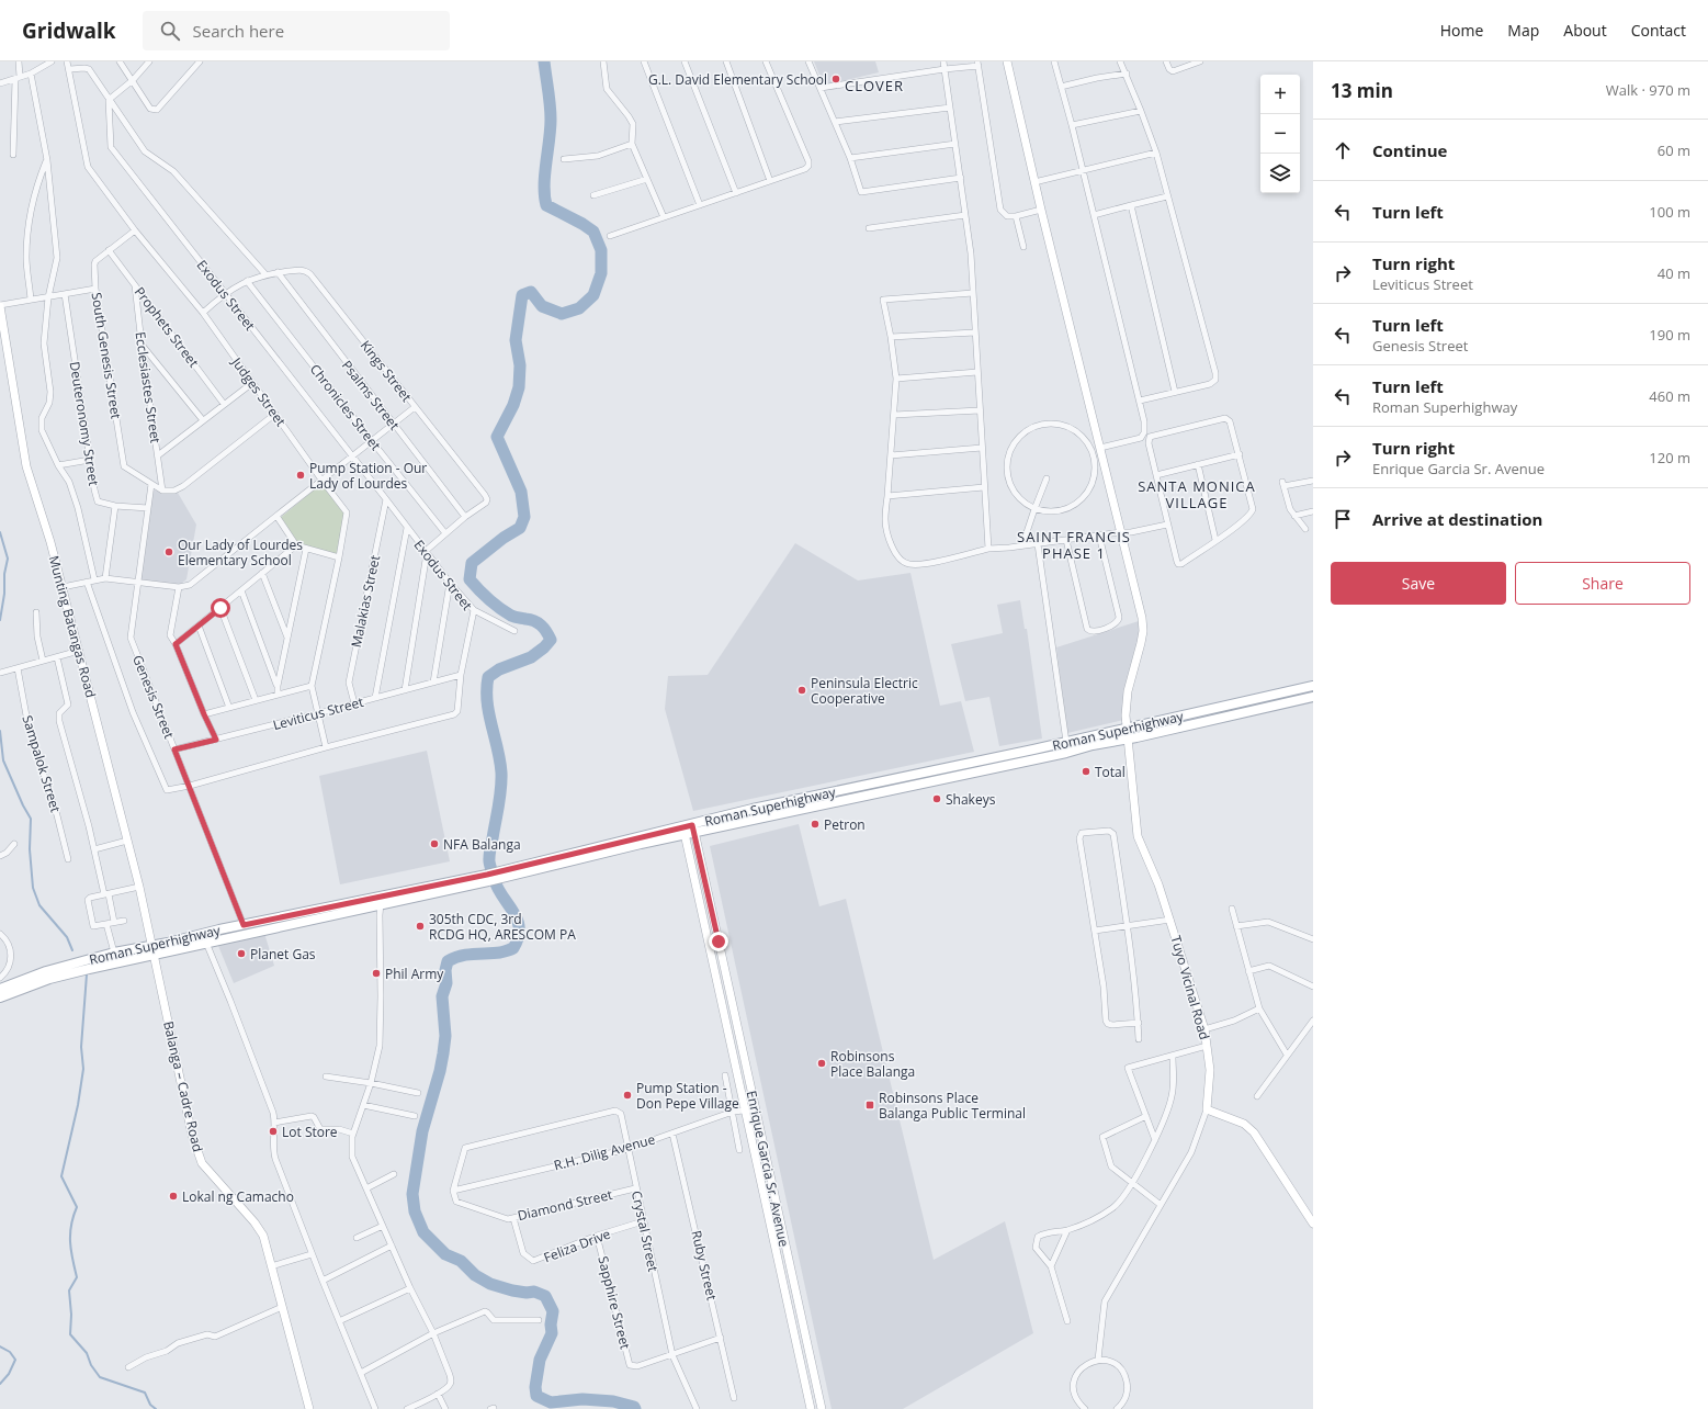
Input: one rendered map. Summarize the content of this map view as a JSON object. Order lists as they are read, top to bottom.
{
  "streets": {
    "main road": ["Roman Superhighway"],
    "street": [
      "Exodus Street",
      "Prophets Street",
      "South Genesis Street",
      "Kings Street",
      "Ecclesiastes Street",
      "Judges Street",
      "Psalms Street",
      "Chronicles Street",
      "Deuteronomy Street",
      "Malakias Street",
      "Munting Batangas Road",
      "Genesis Street",
      "Leviticus Street",
      "Sampalok Street",
      "Tuyo Vicinal Road",
      "Balanga – Cadre Road",
      "R.H. Dilig Avenue",
      "Enrique Garcia Sr. Avenue",
      "Diamond Street",
      "Crystal Street",
      "Feliza Drive",
      "Ruby Street",
      "Sapphire Street"
    ]
  },
  "crossings": [
    ["Exodus Street", "Kings Street"],
    ["Exodus Street", "Judges Street"],
    ["Exodus Street", "Malakias Street"],
    ["Exodus Street", "Genesis Street"],
    ["Exodus Street", "Leviticus Street"],
    ["Prophets Street", "South Genesis Street"],
    ["Prophets Street", "Ecclesiastes Street"],
    ["South Genesis Street", "Ecclesiastes Street"],
    ["South Genesis Street", "Judges Street"],
    ["South Genesis Street", "Genesis Street"],
    ["Kings Street", "Judges Street"],
    ["Kings Street", "Psalms Street"],
    ["Kings Street", "Chronicles Street"],
    ["Judges Street", "Leviticus Street"],
    ["Deuteronomy Street", "Genesis Street"],
    ["Malakias Street", "Leviticus Street"],
    ["Munting Batangas Road", "Roman Superhighway"],
    ["Munting Batangas Road", "Balanga – Cadre Road"],
    ["Genesis Street", "Leviticus Street"],
    ["Genesis Street", "Roman Superhighway"],
    ["Roman Superhighway", "Tuyo Vicinal Road"],
    ["Roman Superhighway", "Balanga – Cadre Road"],
    ["Roman Superhighway", "Enrique Garcia Sr. Avenue"],
    ["R.H. Dilig Avenue", "Enrique Garcia Sr. Avenue"],
    ["R.H. Dilig Avenue", "Diamond Street"],
    ["R.H. Dilig Avenue", "Crystal Street"],
    ["R.H. Dilig Avenue", "Ruby Street"],
    ["Diamond Street", "Crystal Street"],
    ["Diamond Street", "Feliza Drive"],
    ["Crystal Street", "Feliza Drive"],
    ["Crystal Street", "Sapphire Street"],
    ["Feliza Drive", "Sapphire Street"]
  ],
  "districts": ["CLOVER", "SANTA MONICA VILLAGE", "SAINT FRANCIS PHASE 1"],
  "places": {
    "other": [
      "G.L. David Elementary School",
      "Pump Station - Our Lady of Lourdes",
      "Our Lady of Lourdes Elementary School",
      "Peninsula Electric Cooperative",
      "Total",
      "Shakeys",
      "Petron",
      "NFA Balanga",
      "305th CDC, 3rd RCDG HQ, ARESCOM PA",
      "Planet Gas",
      "Phil Army",
      "Robinsons Place Balanga",
      "Pump Station - Don Pepe Village",
      "Lot Store",
      "Lokal ng Camacho"
    ],
    "transit": ["Robinsons Place Balanga Public Terminal"]
  },
  "page": {
    "header": "Gridwalk",
    "search": "Search here",
    "nav": [
      "Home",
      "Map",
      "About",
      "Contact"
    ],
    "heading": ["13 min", "Walk · 970 m"],
    "map_buttons": ["+", "−"],
    "list": [
      ["Continue", "60 m"],
      ["Turn left", "100 m"],
      ["Turn right", "Leviticus Street", "40 m"],
      ["Turn left", "Genesis Street", "190 m"],
      ["Turn left", "Roman Superhighway", "460 m"],
      ["Turn right", "Enrique Garcia Sr. Avenue", "120 m"],
      "Arrive at destination"
    ],
    "buttons": ["Save", "Share"]
  }
}
